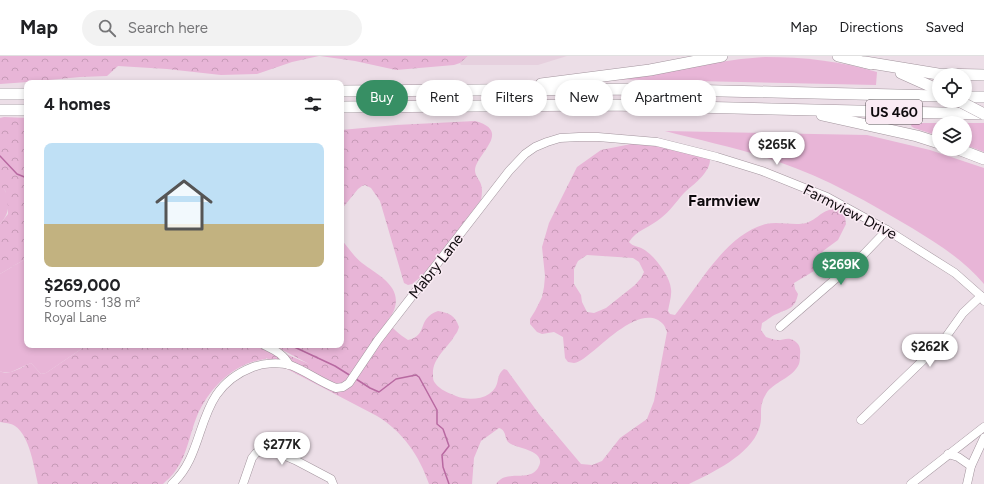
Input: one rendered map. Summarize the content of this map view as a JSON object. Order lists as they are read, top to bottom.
{
  "streets": {
    "highway": ["US 460"],
    "street": ["Farmview Drive", "Mabry Lane"]
  },
  "crossings": [
    ["Farmview Drive", "Mabry Lane"]
  ],
  "districts": ["Farmview"],
  "page": {
    "header": "Map",
    "search": "Search here",
    "nav": ["Map", "Directions", "Saved"],
    "chip": [
      "Buy",
      "Rent",
      "Filters",
      "New",
      "Apartment"
    ],
    "heading": "4 homes",
    "list": [
      {
        "name": "$269,000",
        "note": "5 rooms · 138 m² · Royal Lane"
      }
    ],
    "price": [
      "$265K",
      "$269K",
      "$262K",
      "$277K"
    ]
  }
}
